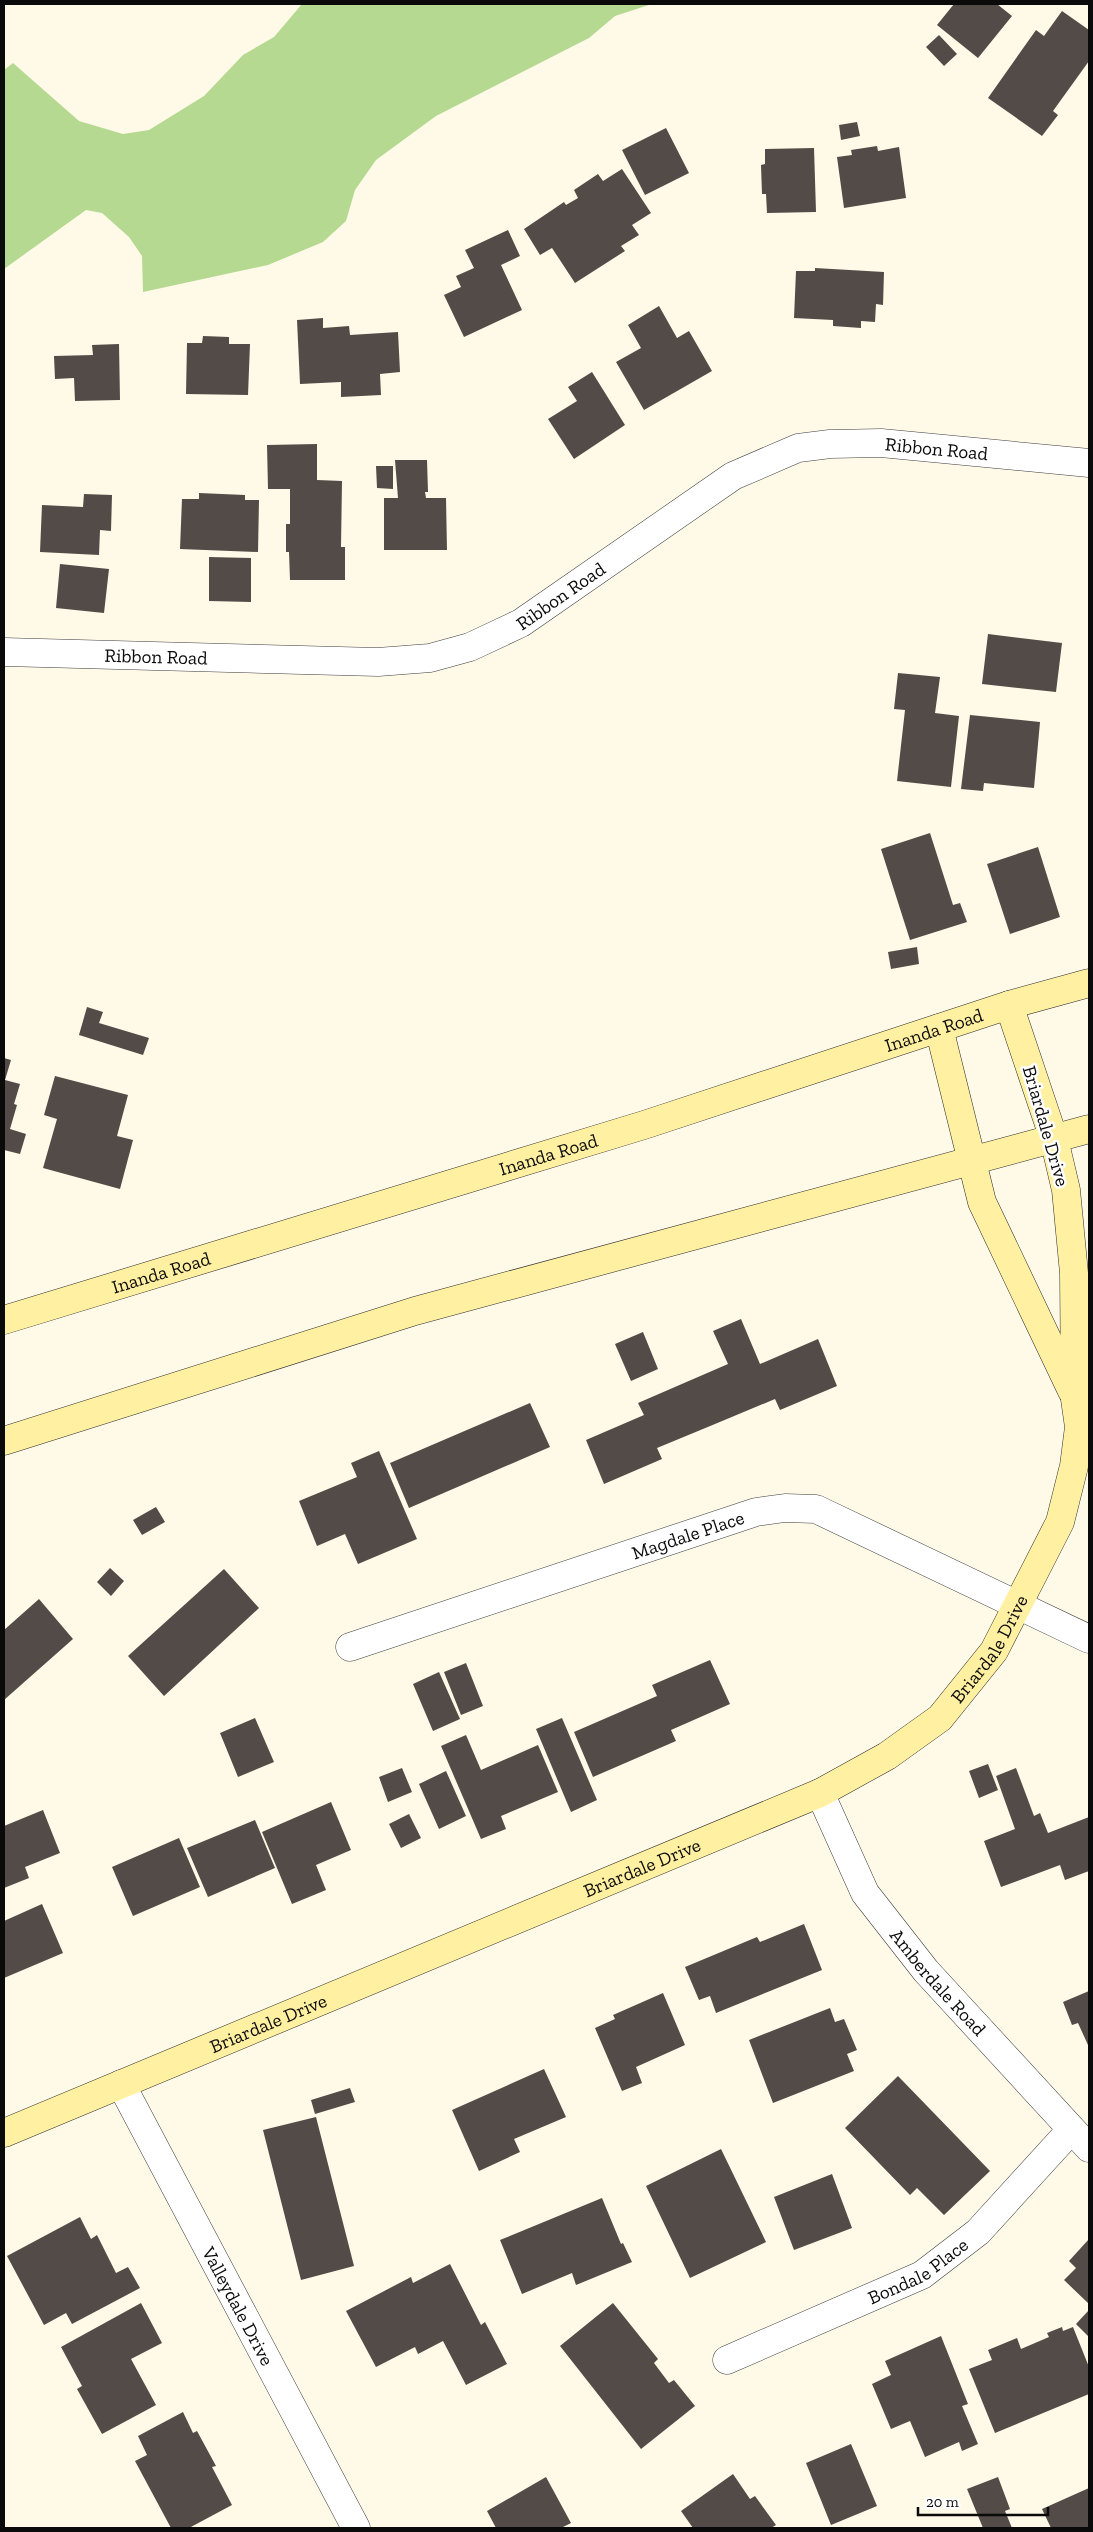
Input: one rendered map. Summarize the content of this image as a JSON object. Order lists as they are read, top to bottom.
{
  "streets": {
    "main road": ["Inanda Road", "Briardale Drive"],
    "street": [
      "Ribbon Road",
      "Magdale Place",
      "Amberdale Road",
      "Bondale Place",
      "Valleydale Drive"
    ]
  },
  "crossings": [
    ["Inanda Road", "Briardale Drive"],
    ["Briardale Drive", "Magdale Place"],
    ["Briardale Drive", "Amberdale Road"],
    ["Briardale Drive", "Valleydale Drive"],
    ["Amberdale Road", "Bondale Place"]
  ],
  "scale_bar": "20 m"
}
